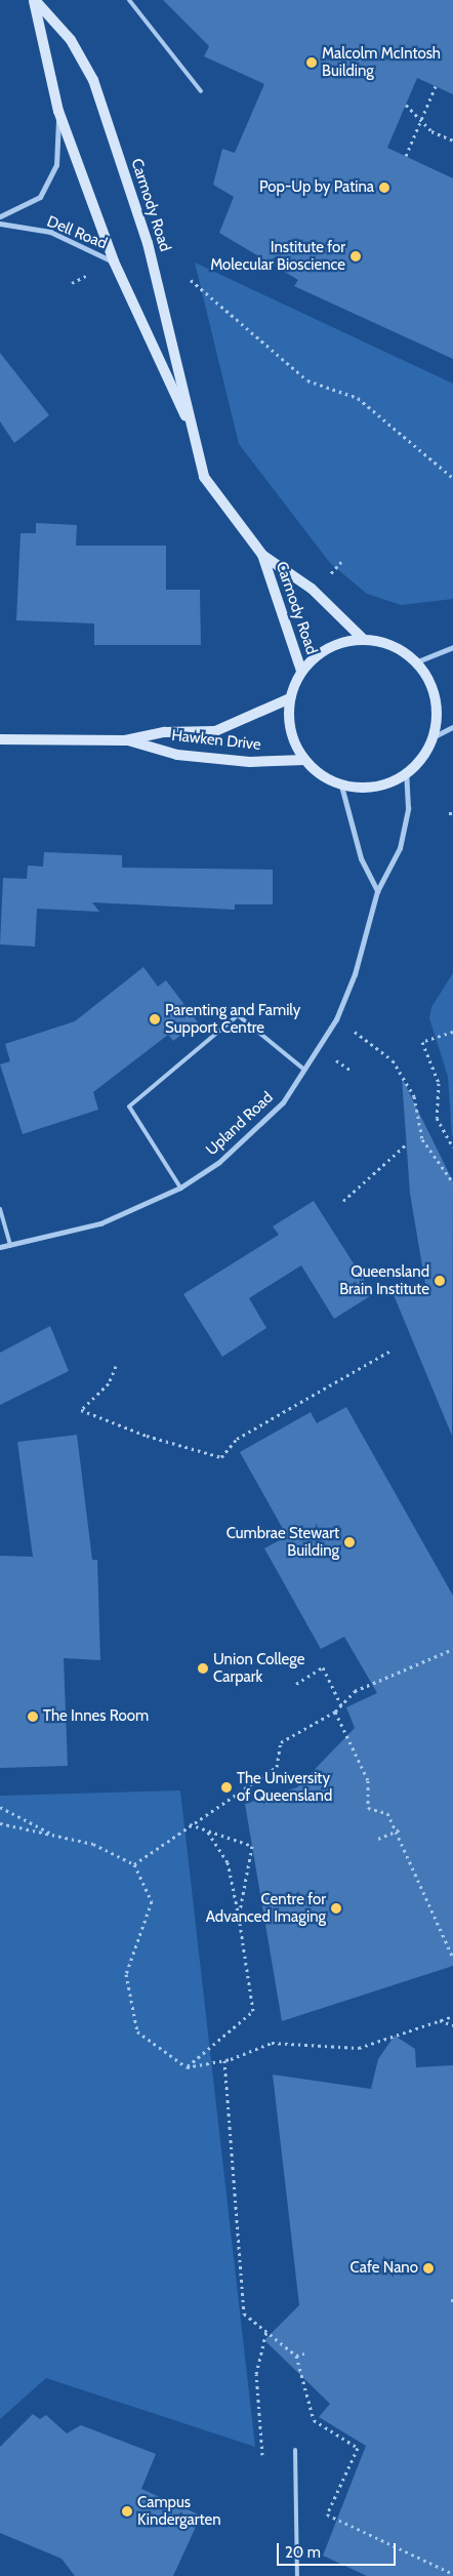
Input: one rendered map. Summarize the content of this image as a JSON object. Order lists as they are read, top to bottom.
{
  "streets": {
    "main road": ["Carmody Road", "Hawken Drive"],
    "street": ["Dell Road", "Upland Road"]
  },
  "crossings": [
    ["Carmody Road", "Dell Road"],
    ["Carmody Road", "Hawken Drive"],
    ["Carmody Road", "Upland Road"],
    ["Hawken Drive", "Upland Road"]
  ],
  "places": [
    "Malcolm McIntosh Building",
    "Pop-Up by Patina",
    "Institute for Molecular Bioscience",
    "Parenting and Family Support Centre",
    "Queensland Brain Institute",
    "Cumbrae Stewart Building",
    "Union College Carpark",
    "The Innes Room",
    "The University of Queensland",
    "Centre for Advanced Imaging",
    "Cafe Nano",
    "Campus Kindergarten"
  ],
  "scale_bar": "20 m"
}
